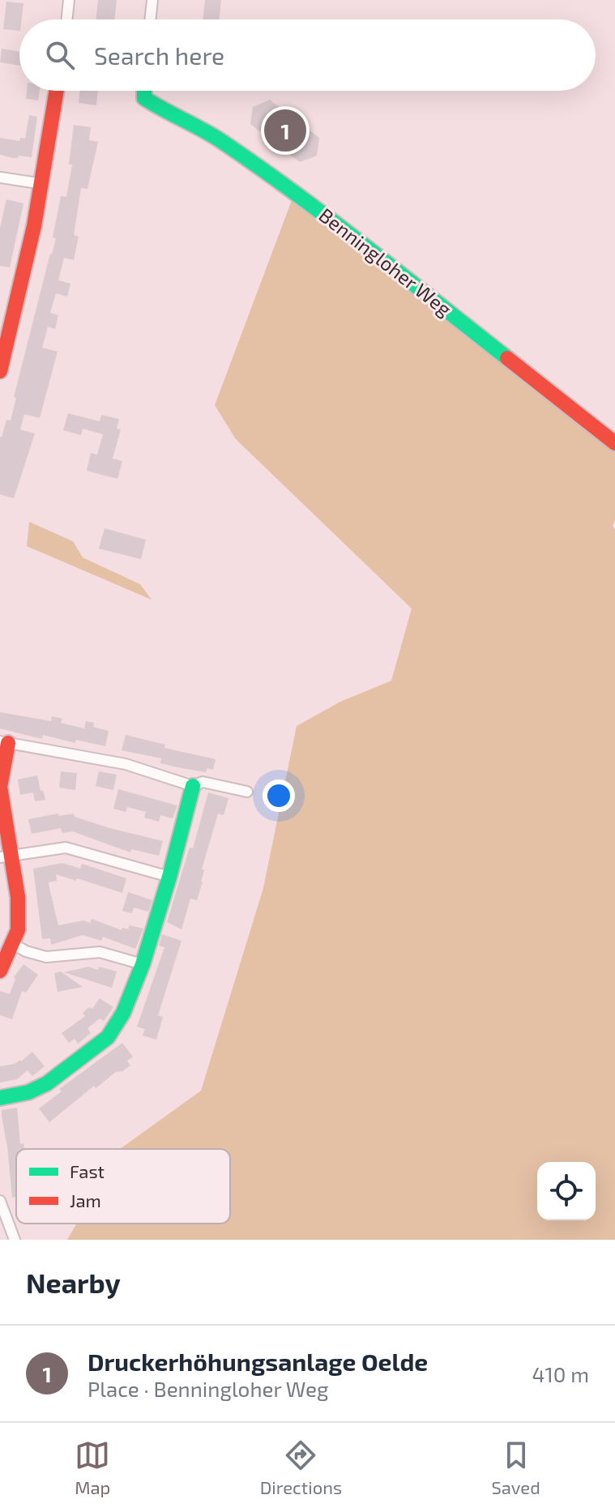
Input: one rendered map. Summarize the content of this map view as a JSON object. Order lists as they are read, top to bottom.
{
  "streets": {
    "street": ["Benningloher Weg"]
  },
  "legend": ["Fast", "Jam"],
  "page": {
    "search": "Search here",
    "pins": "1",
    "heading": "Nearby",
    "list": [
      {
        "mark": "1",
        "name": "Druckerhöhungsanlage Oelde",
        "note": "Place · Benningloher Weg",
        "value": "410 m"
      }
    ],
    "nav": ["Map", "Directions", "Saved"]
  }
}
